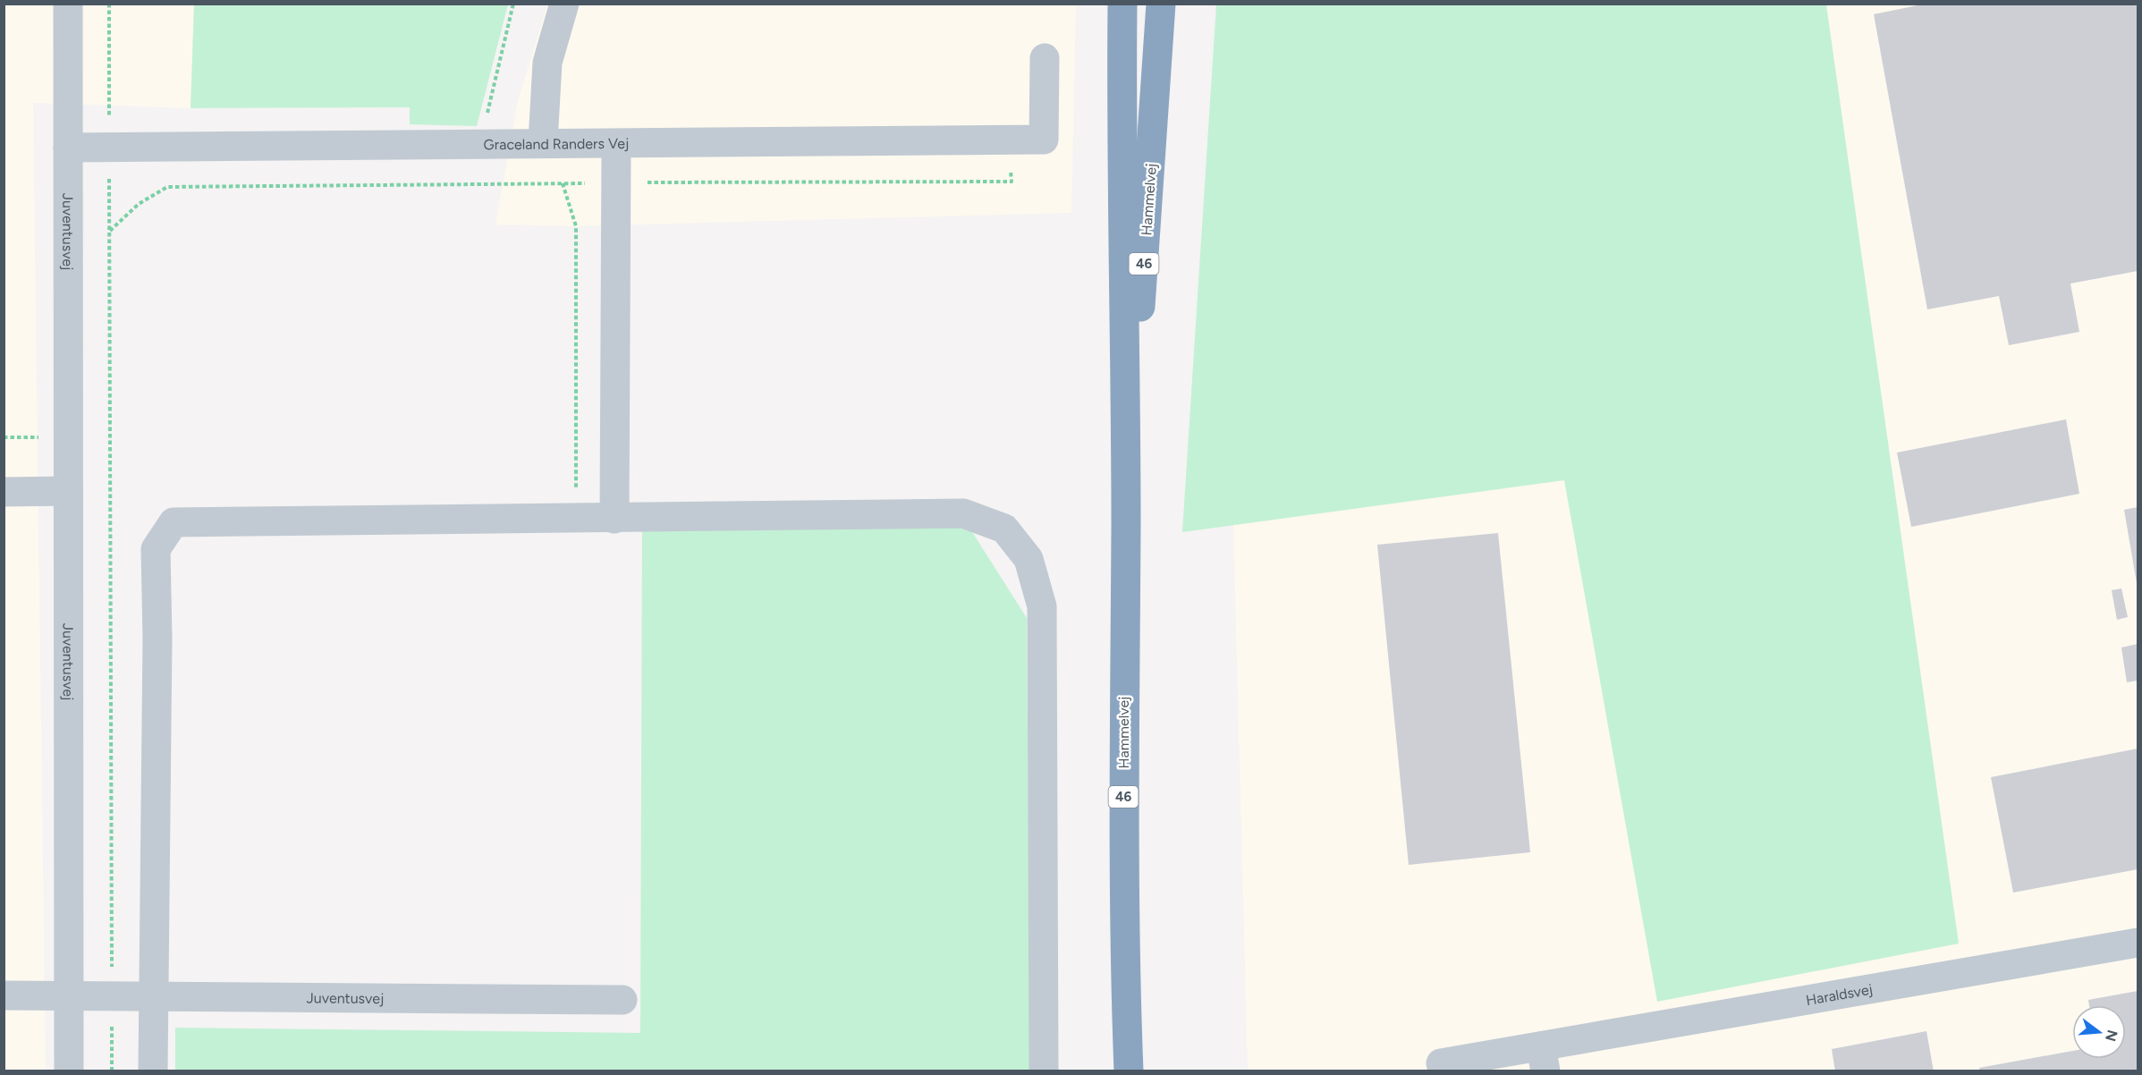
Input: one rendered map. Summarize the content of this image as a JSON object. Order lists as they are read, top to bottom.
{
  "streets": {
    "highway": ["Hammelvej", "46"],
    "street": ["Graceland Randers Vej", "Juventusvej", "Haraldsvej"]
  },
  "crossings": [
    ["Graceland Randers Vej", "Juventusvej"]
  ],
  "north": "right"
}
